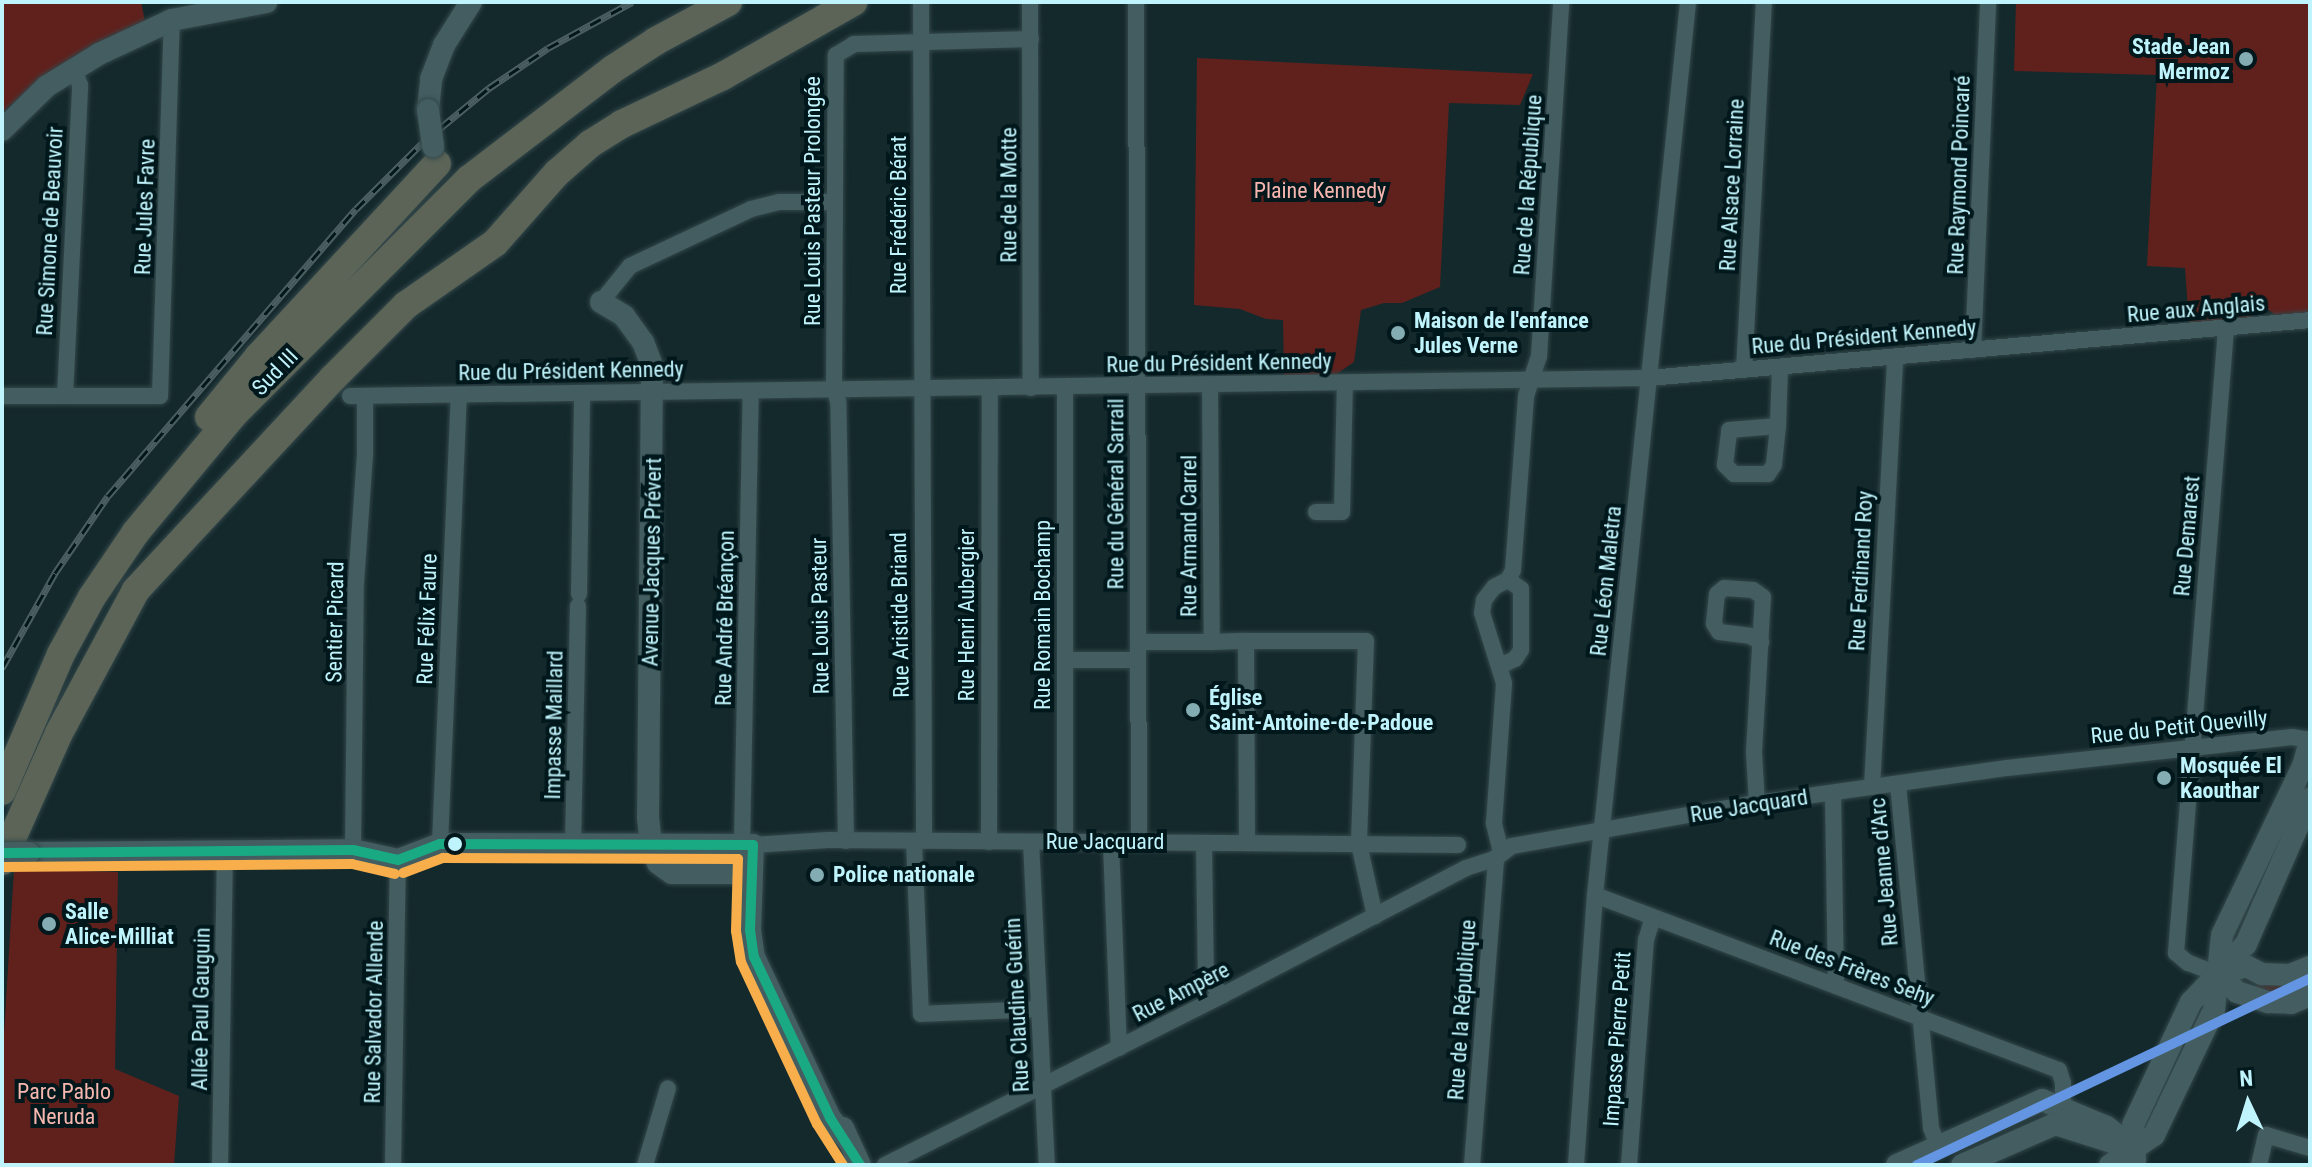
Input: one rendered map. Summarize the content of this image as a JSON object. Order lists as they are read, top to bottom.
{
  "streets": {
    "highway": ["Sud III"],
    "street": [
      "Rue Raymond Poincaré",
      "Rue de la République",
      "Rue Alsace Lorraine",
      "Rue de la Motte",
      "Rue Louis Pasteur Prolongée",
      "Rue Jules Favre",
      "Rue Frédéric Bérat",
      "Rue Simone de Beauvoir",
      "Rue aux Anglais",
      "Rue du Président Kennedy",
      "Rue du Général Sarrail",
      "Rue Armand Carrel",
      "Rue Demarest",
      "Avenue Jacques Prévert",
      "Rue Ferdinand Roy",
      "Rue Léon Maletra",
      "Rue Aristide Briand",
      "Rue Henri Aubergier",
      "Rue Romain Bochamp",
      "Rue Louis Pasteur",
      "Rue André Bréançon",
      "Rue Félix Faure",
      "Sentier Picard",
      "Impasse Maillard",
      "Rue du Petit Quevilly",
      "Rue Jacquard",
      "Rue Jeanne d'Arc",
      "Rue des Frères Sehy",
      "Rue Ampère",
      "Rue Claudine Guérin",
      "Allée Paul Gauguin",
      "Rue Salvador Allende",
      "Impasse Pierre Petit"
    ]
  },
  "crossings": [
    ["Rue Raymond Poincaré", "Rue du Président Kennedy"],
    ["Rue de la République", "Rue du Président Kennedy"],
    ["Rue de la République", "Rue Jacquard"],
    ["Rue de la République", "Rue Ampère"],
    ["Rue Alsace Lorraine", "Rue du Président Kennedy"],
    ["Rue de la Motte", "Rue du Président Kennedy"],
    ["Rue Louis Pasteur Prolongée", "Rue Frédéric Bérat"],
    ["Rue Louis Pasteur Prolongée", "Rue du Président Kennedy"],
    ["Rue Louis Pasteur Prolongée", "Rue Louis Pasteur"],
    ["Rue Jules Favre", "Rue Simone de Beauvoir"],
    ["Rue Frédéric Bérat", "Rue du Président Kennedy"],
    ["Rue Frédéric Bérat", "Rue Aristide Briand"],
    ["Rue aux Anglais", "Rue du Président Kennedy"],
    ["Rue aux Anglais", "Rue Demarest"],
    ["Rue du Président Kennedy", "Rue du Général Sarrail"],
    ["Rue du Président Kennedy", "Rue Armand Carrel"],
    ["Rue du Président Kennedy", "Avenue Jacques Prévert"],
    ["Rue du Président Kennedy", "Rue Ferdinand Roy"],
    ["Rue du Président Kennedy", "Rue Léon Maletra"],
    ["Rue du Président Kennedy", "Rue Aristide Briand"],
    ["Rue du Président Kennedy", "Rue Henri Aubergier"],
    ["Rue du Président Kennedy", "Rue Romain Bochamp"],
    ["Rue du Président Kennedy", "Rue Louis Pasteur"],
    ["Rue du Président Kennedy", "Rue André Bréançon"],
    ["Rue du Président Kennedy", "Rue Félix Faure"],
    ["Rue du Président Kennedy", "Sentier Picard"],
    ["Rue du Président Kennedy", "Impasse Maillard"],
    ["Rue du Général Sarrail", "Rue Jacquard"],
    ["Rue Armand Carrel", "Rue Jacquard"],
    ["Rue Demarest", "Rue du Petit Quevilly"],
    ["Rue Ferdinand Roy", "Rue Jacquard"],
    ["Rue Léon Maletra", "Rue Jacquard"],
    ["Rue Léon Maletra", "Rue des Frères Sehy"],
    ["Rue Aristide Briand", "Rue Jacquard"],
    ["Rue Aristide Briand", "Rue Claudine Guérin"],
    ["Rue Henri Aubergier", "Rue Jacquard"],
    ["Rue Romain Bochamp", "Rue Jacquard"],
    ["Rue Louis Pasteur", "Rue Jacquard"],
    ["Rue André Bréançon", "Rue Jacquard"],
    ["Rue du Petit Quevilly", "Rue Jacquard"],
    ["Rue Jacquard", "Rue Jeanne d'Arc"],
    ["Rue Jacquard", "Rue Ampère"],
    ["Rue Jacquard", "Rue Claudine Guérin"],
    ["Rue Jeanne d'Arc", "Rue des Frères Sehy"],
    ["Rue des Frères Sehy", "Impasse Pierre Petit"],
    ["Rue Ampère", "Rue Claudine Guérin"]
  ],
  "parks": ["Plaine Kennedy", "Parc Pablo Neruda"],
  "places": [
    "Stade Jean Mermoz",
    "Maison de l'enfance Jules Verne",
    "Église Saint-Antoine-de-Padoue",
    "Mosquée El Kaouthar",
    "Police nationale",
    "Salle Alice-Milliat"
  ],
  "north": "top"
}
